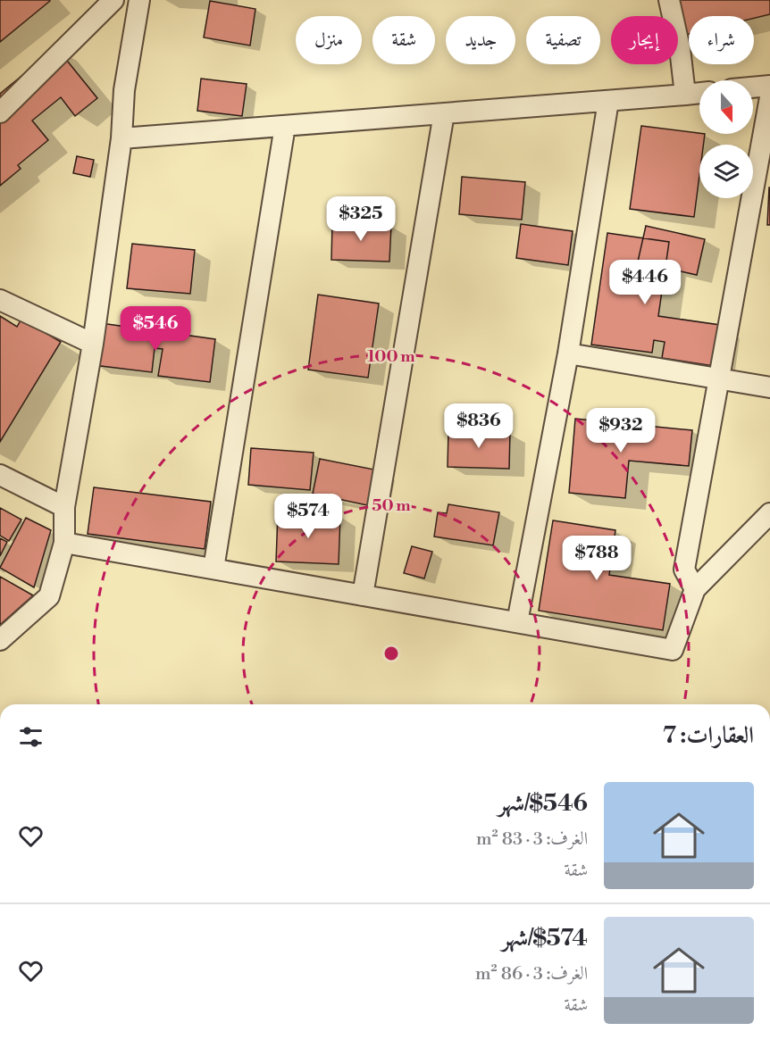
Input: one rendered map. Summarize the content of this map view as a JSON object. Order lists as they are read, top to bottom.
{
  "north": "bottom",
  "page": {
    "chip": [
      "شراء",
      "إيجار",
      "تصفية",
      "جديد",
      "شقة",
      "منزل"
    ],
    "price": [
      "$325",
      "$446",
      "$546",
      "$836",
      "$932",
      "$574",
      "$788"
    ],
    "heading": "العقارات: 7",
    "list": [
      {
        "name": "$546/شهر",
        "note": "الغرف: 3 · 83 m² · شقة"
      },
      {
        "name": "$574/شهر",
        "note": "الغرف: 3 · 86 m² · شقة"
      }
    ]
  },
  "rings": ["100 m", "50 m"]
}
